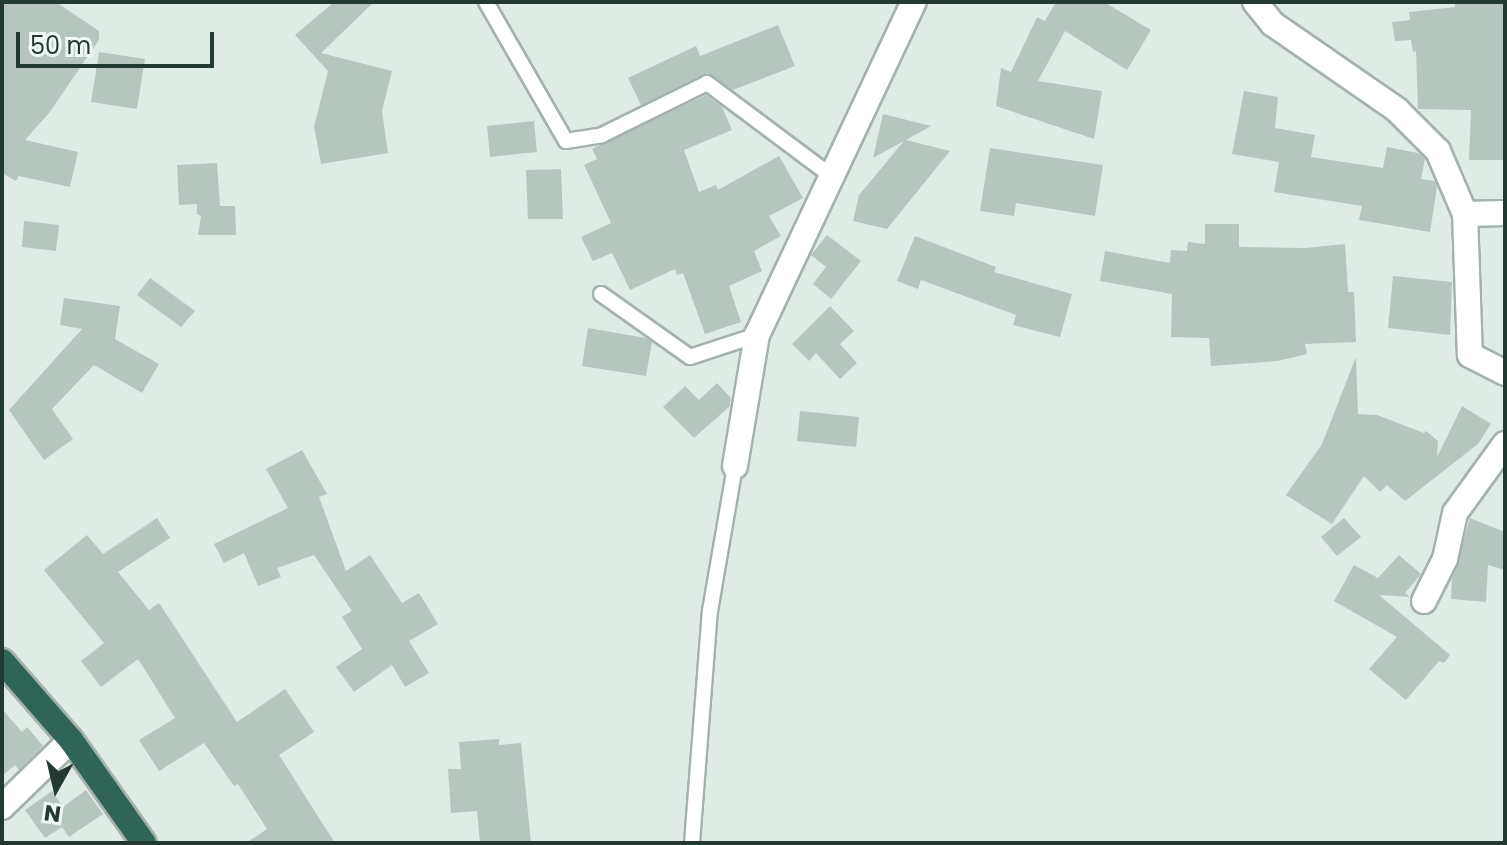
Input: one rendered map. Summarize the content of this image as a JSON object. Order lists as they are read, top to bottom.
{
  "scale_bar": "50 m",
  "north": "bottom"
}
